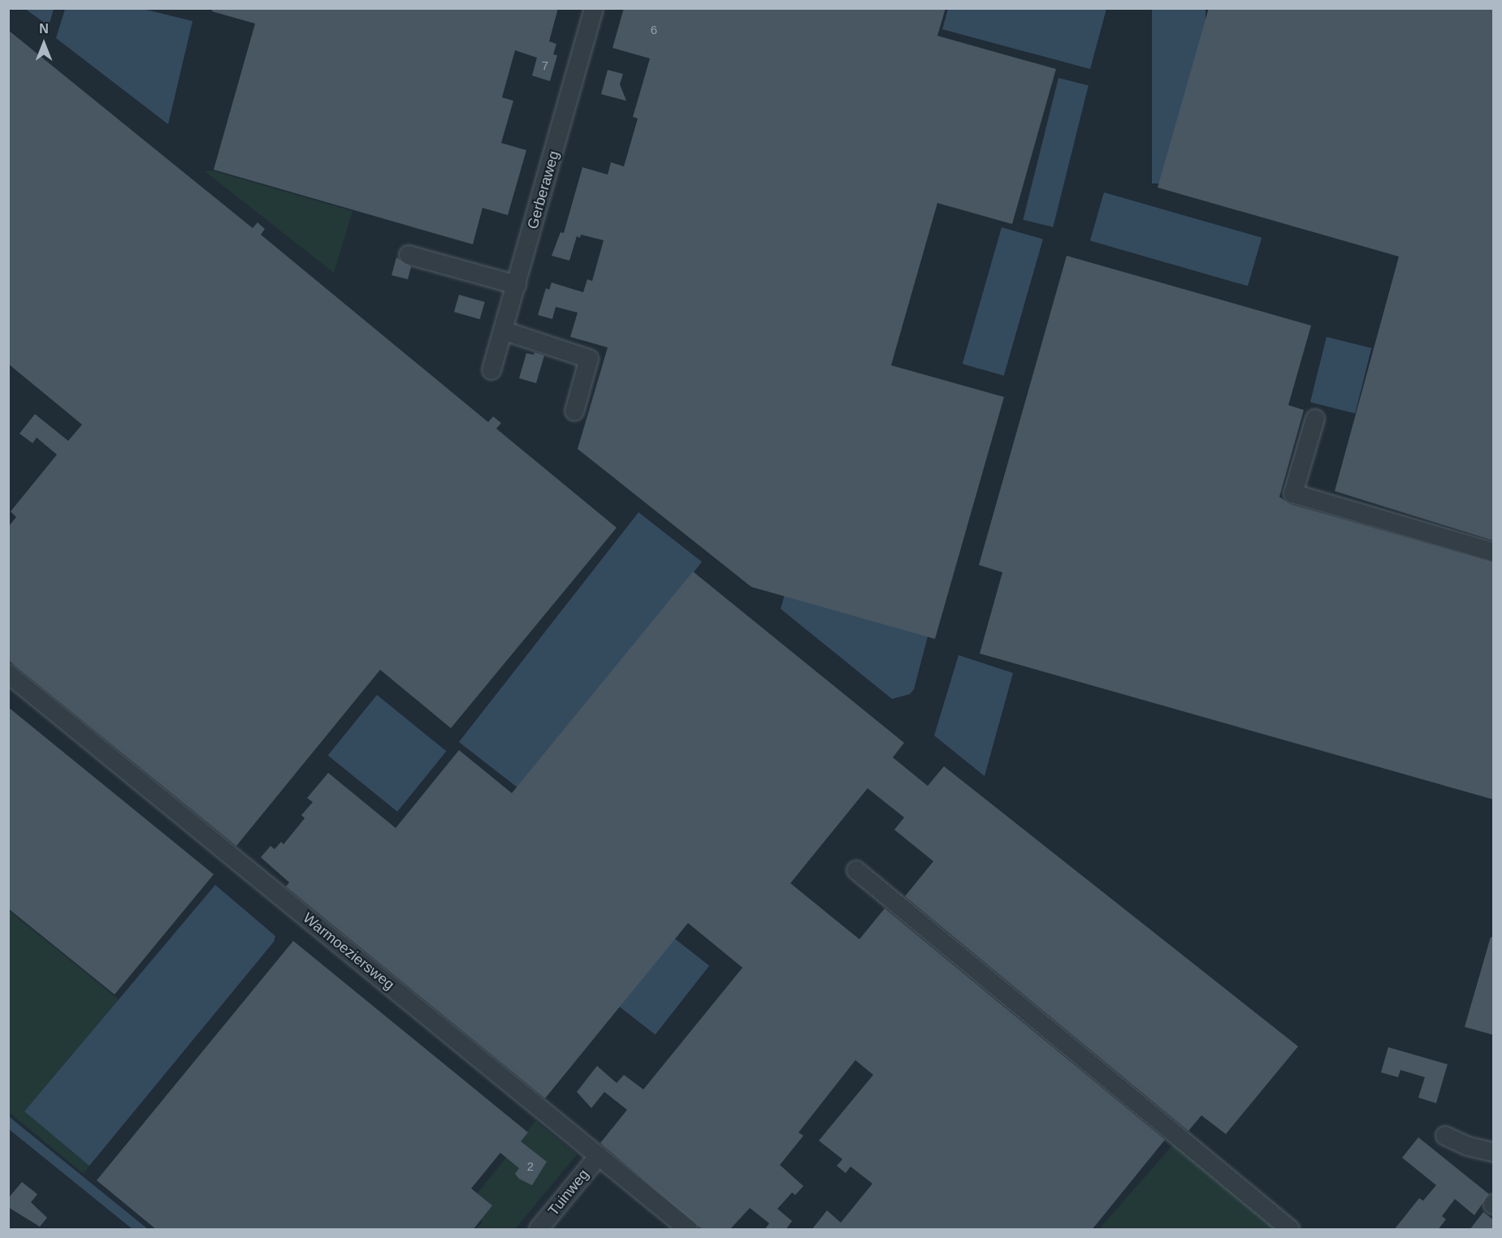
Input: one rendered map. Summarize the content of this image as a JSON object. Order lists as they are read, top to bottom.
{
  "streets": {
    "street": ["Gerberaweg", "Warmoeziersweg", "Tuinweg"]
  },
  "crossings": [
    ["Warmoeziersweg", "Tuinweg"]
  ],
  "house_numbers": ["6", "7", "2"],
  "north": "top"
}
